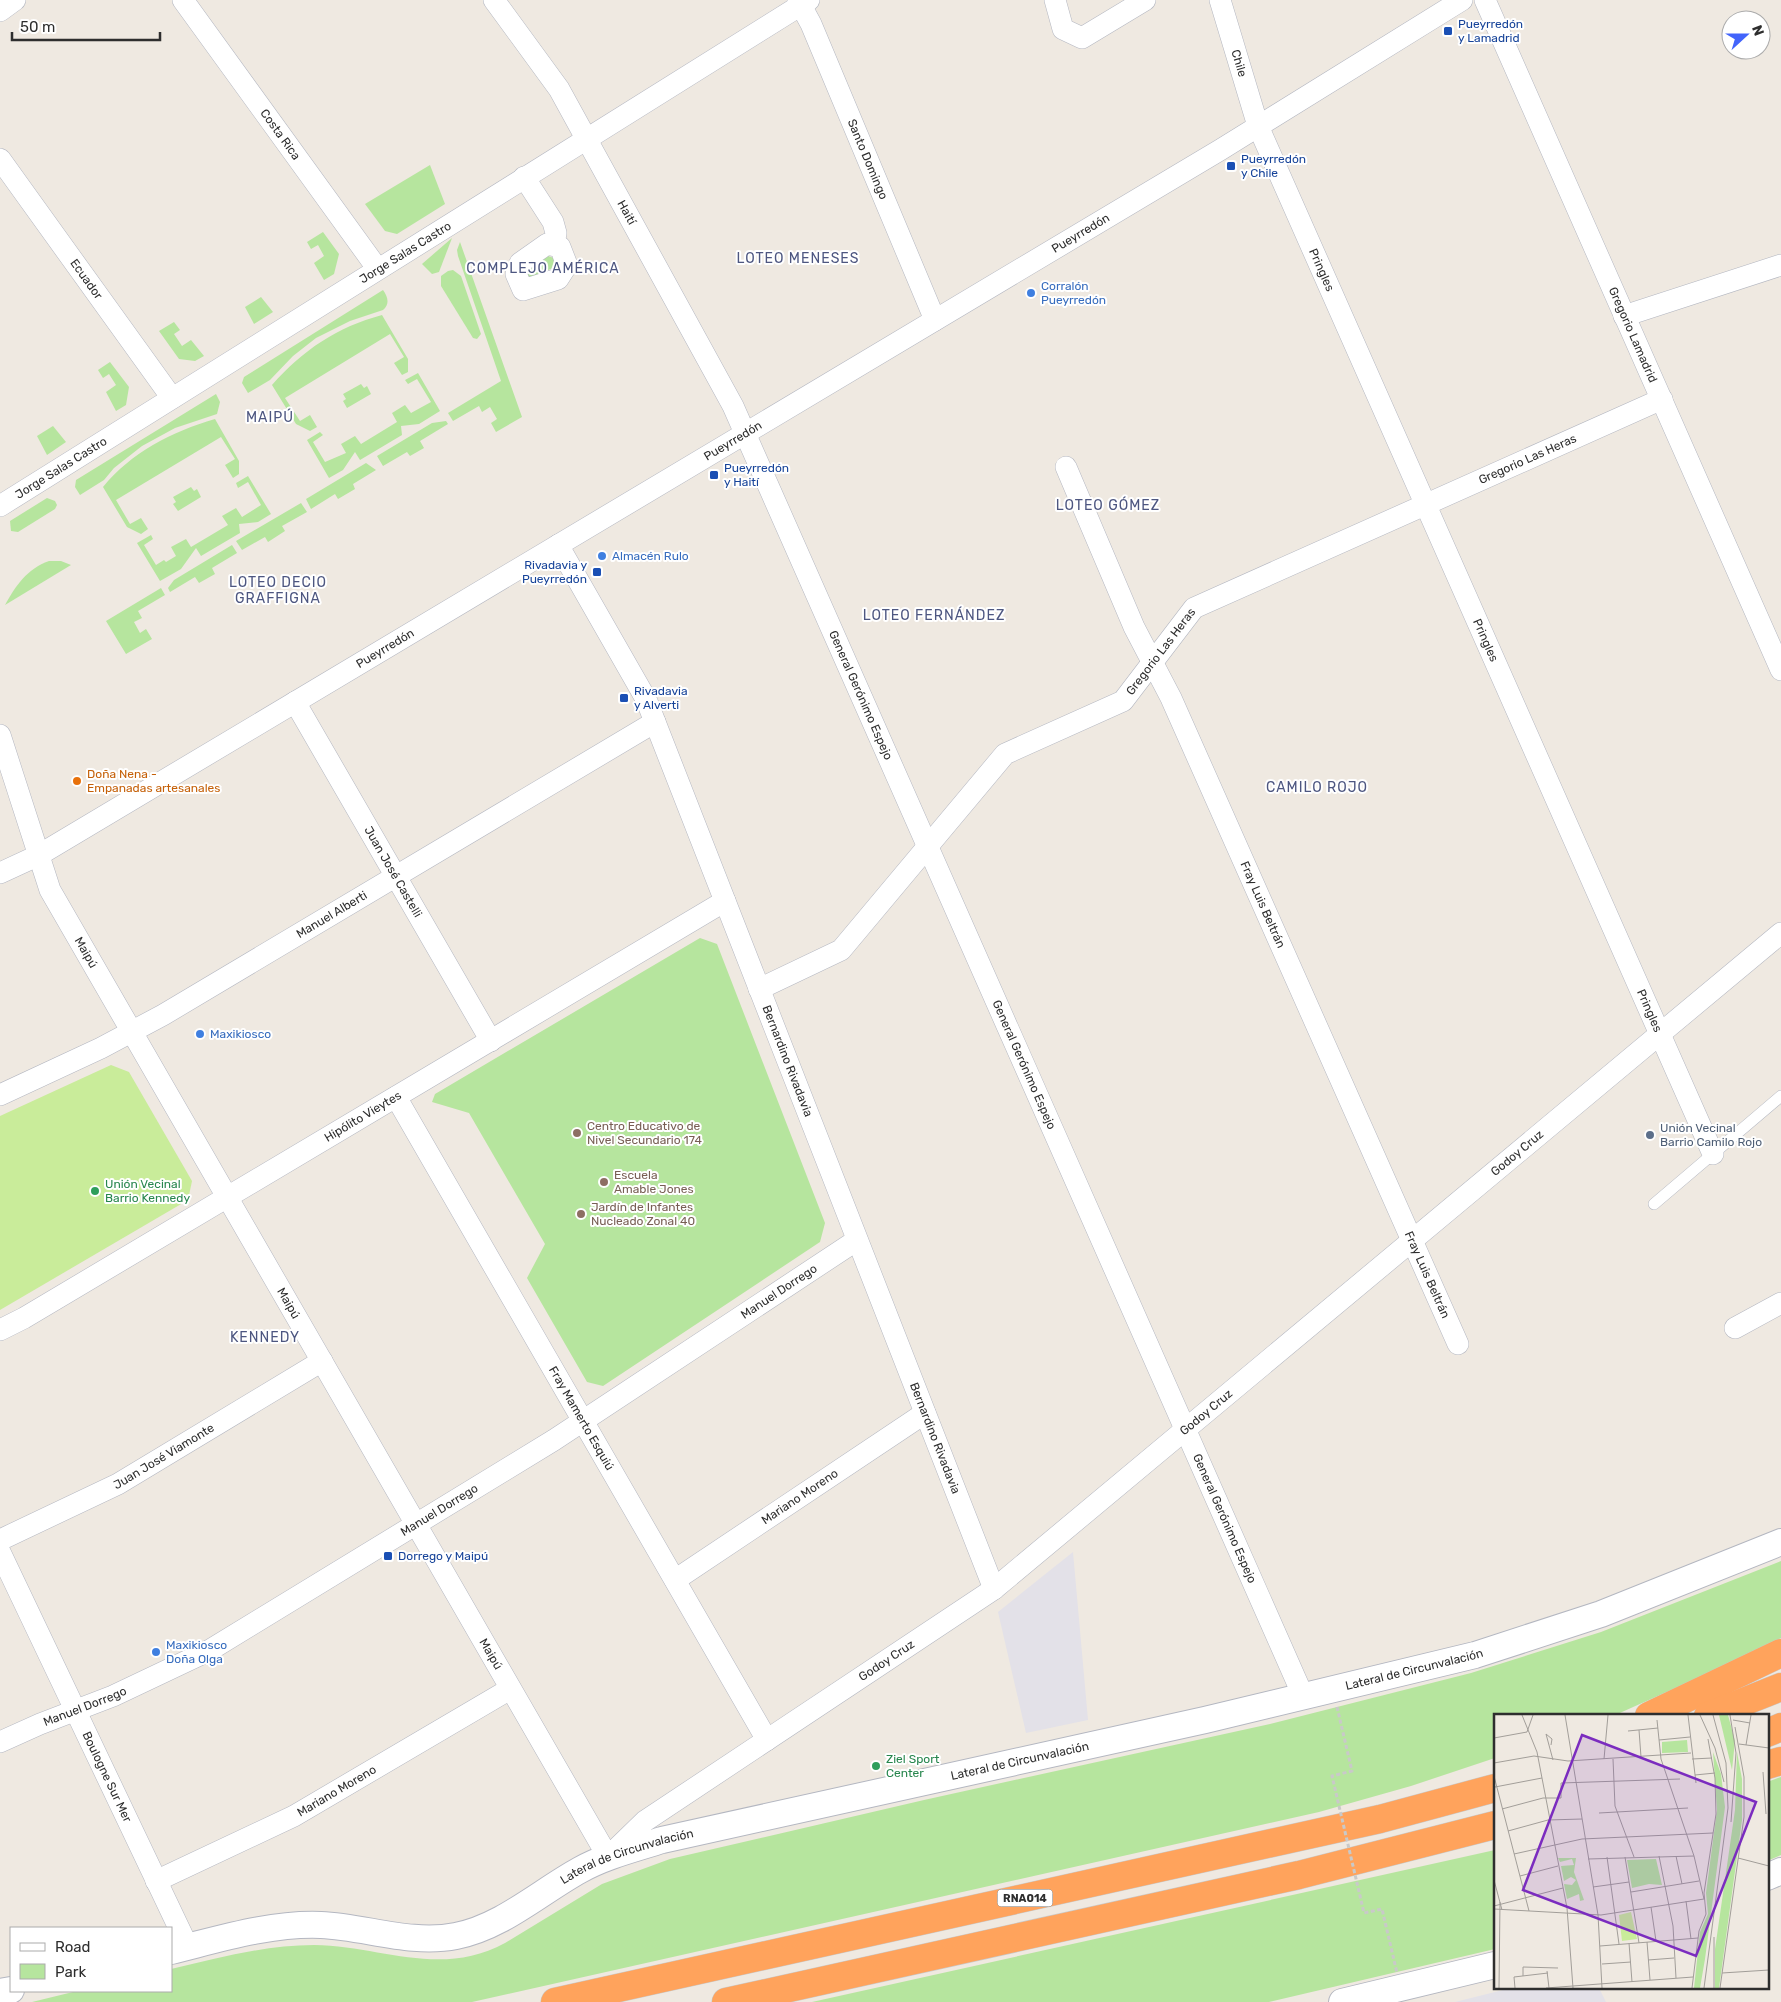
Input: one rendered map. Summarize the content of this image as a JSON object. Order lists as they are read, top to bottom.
{
  "streets": {
    "highway": ["RNA014"],
    "street": [
      "Chile",
      "Costa Rica",
      "Santo Domingo",
      "Haití",
      "Pueyrredón",
      "Jorge Salas Castro",
      "Pringles",
      "Ecuador",
      "Gregorio Lamadrid",
      "Gregorio Las Heras",
      "General Gerónimo Espejo",
      "Juan José Castelli",
      "Fray Luis Beltrán",
      "Manuel Alberti",
      "Maipú",
      "Bernardino Rivadavia",
      "Hipólito Vieytes",
      "Godoy Cruz",
      "Manuel Dorrego",
      "Fray Mamerto Esquiú",
      "Juan José Viamonte",
      "Mariano Moreno",
      "Lateral de Circunvalación",
      "Boulogne Sur Mer"
    ]
  },
  "crossings": [
    ["Chile", "Pueyrredón"],
    ["Chile", "Pringles"],
    ["Costa Rica", "Jorge Salas Castro"],
    ["Santo Domingo", "Pueyrredón"],
    ["Santo Domingo", "Jorge Salas Castro"],
    ["Haití", "Pueyrredón"],
    ["Haití", "Jorge Salas Castro"],
    ["Haití", "General Gerónimo Espejo"],
    ["Pueyrredón", "Pringles"],
    ["Pueyrredón", "General Gerónimo Espejo"],
    ["Pueyrredón", "Juan José Castelli"],
    ["Pueyrredón", "Maipú"],
    ["Pueyrredón", "Bernardino Rivadavia"],
    ["Jorge Salas Castro", "Ecuador"],
    ["Pringles", "Gregorio Las Heras"],
    ["Pringles", "Godoy Cruz"],
    ["Gregorio Lamadrid", "Gregorio Las Heras"],
    ["Gregorio Las Heras", "General Gerónimo Espejo"],
    ["Gregorio Las Heras", "Fray Luis Beltrán"],
    ["Gregorio Las Heras", "Bernardino Rivadavia"],
    ["General Gerónimo Espejo", "Godoy Cruz"],
    ["General Gerónimo Espejo", "Lateral de Circunvalación"],
    ["Juan José Castelli", "Manuel Alberti"],
    ["Juan José Castelli", "Hipólito Vieytes"],
    ["Fray Luis Beltrán", "Godoy Cruz"],
    ["Manuel Alberti", "Maipú"],
    ["Manuel Alberti", "Bernardino Rivadavia"],
    ["Maipú", "Hipólito Vieytes"],
    ["Maipú", "Godoy Cruz"],
    ["Maipú", "Manuel Dorrego"],
    ["Maipú", "Juan José Viamonte"],
    ["Maipú", "Mariano Moreno"],
    ["Maipú", "Lateral de Circunvalación"],
    ["Bernardino Rivadavia", "Hipólito Vieytes"],
    ["Bernardino Rivadavia", "Godoy Cruz"],
    ["Bernardino Rivadavia", "Manuel Dorrego"],
    ["Bernardino Rivadavia", "Mariano Moreno"],
    ["Hipólito Vieytes", "Fray Mamerto Esquiú"],
    ["Godoy Cruz", "Fray Mamerto Esquiú"],
    ["Godoy Cruz", "Lateral de Circunvalación"],
    ["Manuel Dorrego", "Fray Mamerto Esquiú"],
    ["Manuel Dorrego", "Boulogne Sur Mer"],
    ["Fray Mamerto Esquiú", "Mariano Moreno"],
    ["Mariano Moreno", "Boulogne Sur Mer"],
    ["Lateral de Circunvalación", "Boulogne Sur Mer"]
  ],
  "districts": [
    "LOTEO MENESES",
    "COMPLEJO AMÉRICA",
    "MAIPÚ",
    "LOTEO GÓMEZ",
    "LOTEO DECIO GRAFFIGNA",
    "LOTEO FERNÁNDEZ",
    "CAMILO ROJO",
    "KENNEDY"
  ],
  "places": {
    "transit": [
      "Pueyrredón y Lamadrid",
      "Pueyrredón y Chile",
      "Pueyrredón y Haití",
      "Rivadavia y Pueyrredón",
      "Rivadavia y Alverti",
      "Dorrego y Maipú"
    ],
    "other": [
      "Corralón Pueyrredón",
      "Almacén Rulo",
      "Doña Nena - Empanadas artesanales",
      "Maxikiosco",
      "Centro Educativo de Nivel Secundario 174",
      "Unión Vecinal Barrio Camilo Rojo",
      "Escuela Amable Jones",
      "Unión Vecinal Barrio Kennedy",
      "Jardín de Infantes Nucleado Zonal 40",
      "Maxikiosco Doña Olga",
      "Ziel Sport Center"
    ]
  },
  "legend": ["Road", "Park"],
  "scale_bar": "50 m",
  "north": "right"
}
